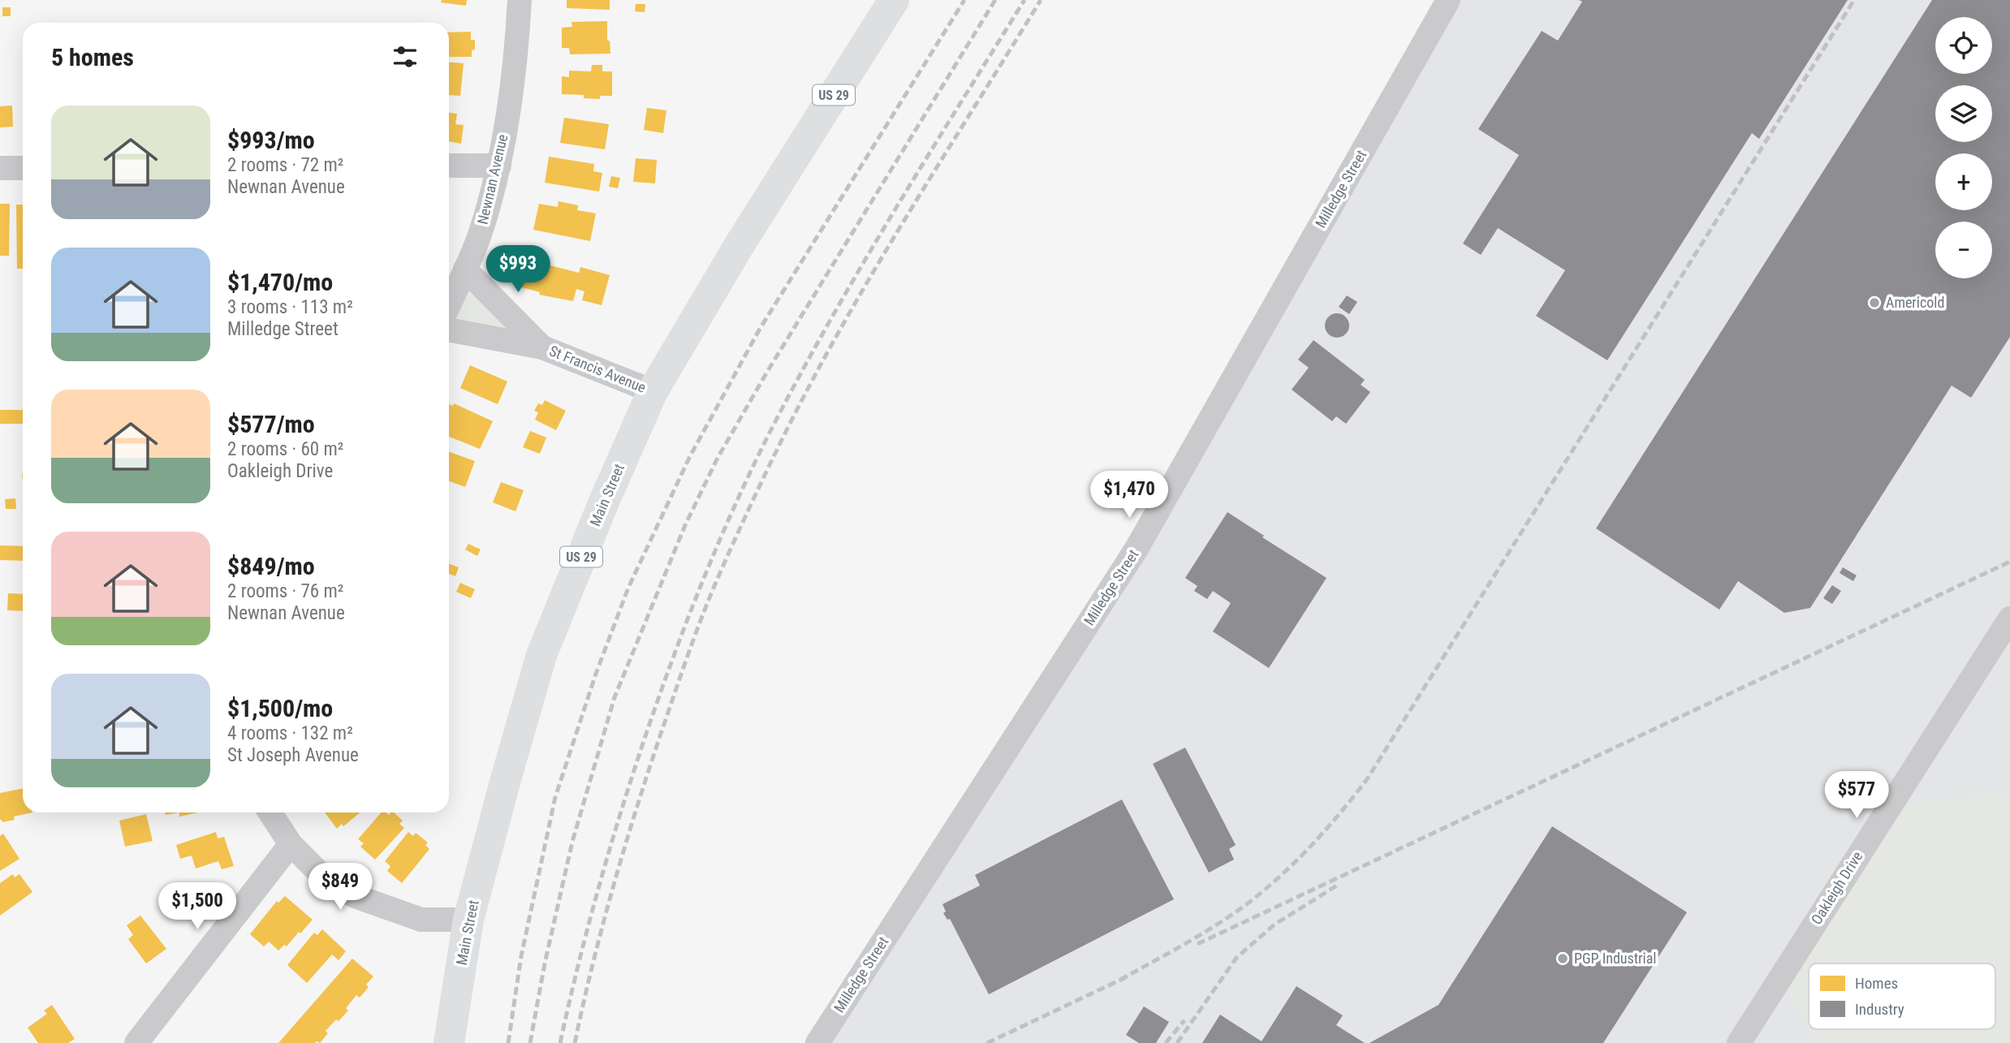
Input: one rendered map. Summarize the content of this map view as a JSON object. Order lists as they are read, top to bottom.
{
  "streets": {
    "main road": ["US 29", "Main Street"],
    "street": [
      "Newnan Avenue",
      "Milledge Street",
      "St Francis Avenue",
      "Oakleigh Drive"
    ]
  },
  "crossings": [
    ["St Francis Avenue", "Main Street"]
  ],
  "places": ["Americold", "PGP Industrial"],
  "legend": ["Homes", "Industry"],
  "page": {
    "map_buttons": ["+", "−"],
    "heading": "5 homes",
    "list": [
      {
        "name": "$993/mo",
        "note": "2 rooms · 72 m² · Newnan Avenue"
      },
      {
        "name": "$1,470/mo",
        "note": "3 rooms · 113 m² · Milledge Street"
      },
      {
        "name": "$577/mo",
        "note": "2 rooms · 60 m² · Oakleigh Drive"
      },
      {
        "name": "$849/mo",
        "note": "2 rooms · 76 m² · Newnan Avenue"
      },
      {
        "name": "$1,500/mo",
        "note": "4 rooms · 132 m² · St Joseph Avenue"
      }
    ],
    "price": [
      "$993",
      "$1,470",
      "$577",
      "$849",
      "$1,500"
    ]
  }
}
